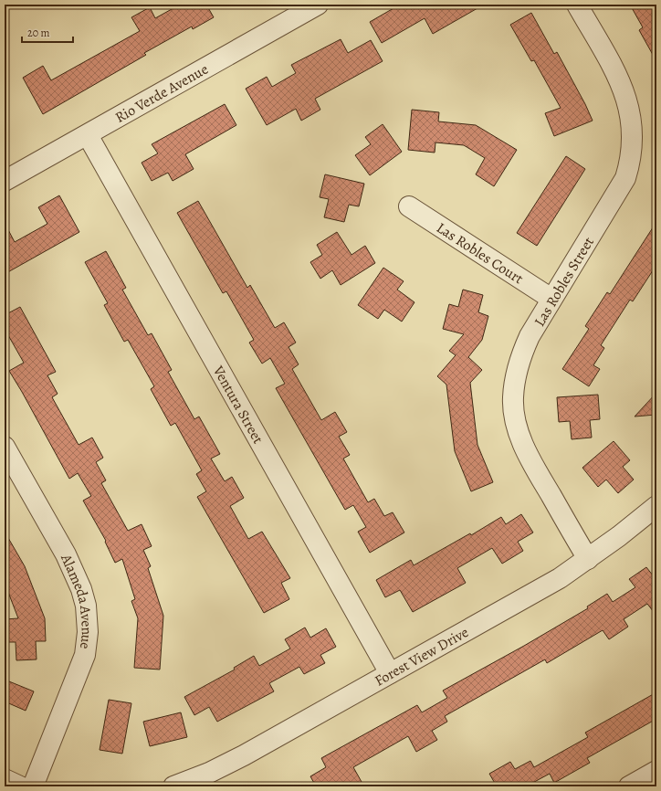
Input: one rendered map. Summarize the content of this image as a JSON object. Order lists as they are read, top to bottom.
{
  "streets": {
    "street": [
      "Rio Verde Avenue",
      "Las Robles Court",
      "Las Robles Street",
      "Ventura Street",
      "Alameda Avenue",
      "Forest View Drive"
    ]
  },
  "crossings": [
    ["Rio Verde Avenue", "Ventura Street"],
    ["Las Robles Court", "Las Robles Street"],
    ["Las Robles Street", "Forest View Drive"],
    ["Ventura Street", "Forest View Drive"]
  ],
  "scale_bar": "20 m"
}
